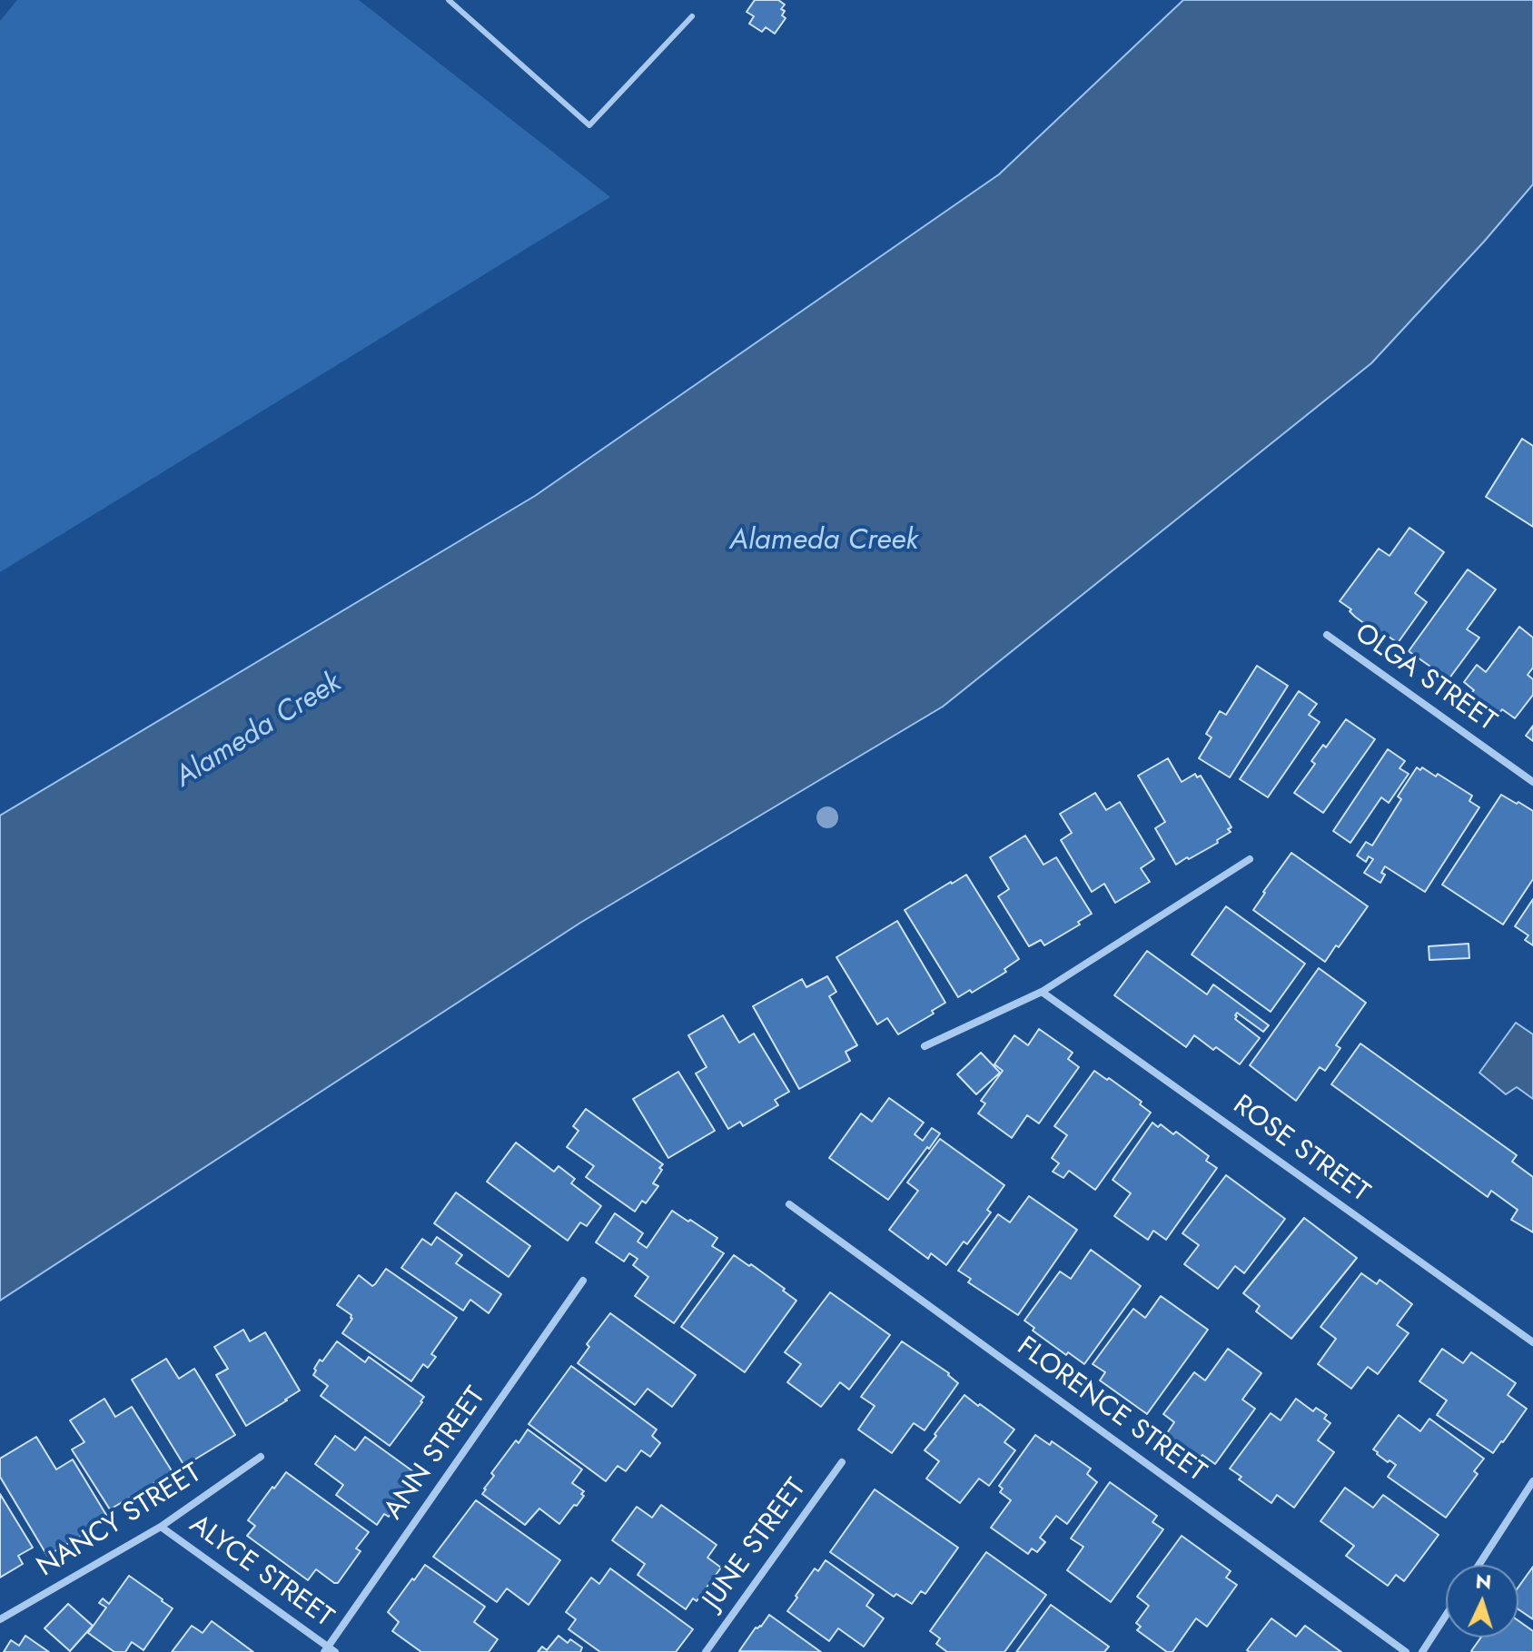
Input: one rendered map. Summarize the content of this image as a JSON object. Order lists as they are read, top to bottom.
{
  "streets": {
    "street": [
      "OLGA STREET",
      "ROSE STREET",
      "FLORENCE STREET",
      "ANN STREET",
      "NANCY STREET",
      "JUNE STREET",
      "ALYCE STREET"
    ]
  },
  "crossings": [
    ["ANN STREET", "ALYCE STREET"],
    ["NANCY STREET", "ALYCE STREET"]
  ],
  "water": ["Alameda Creek"],
  "north": "top"
}
